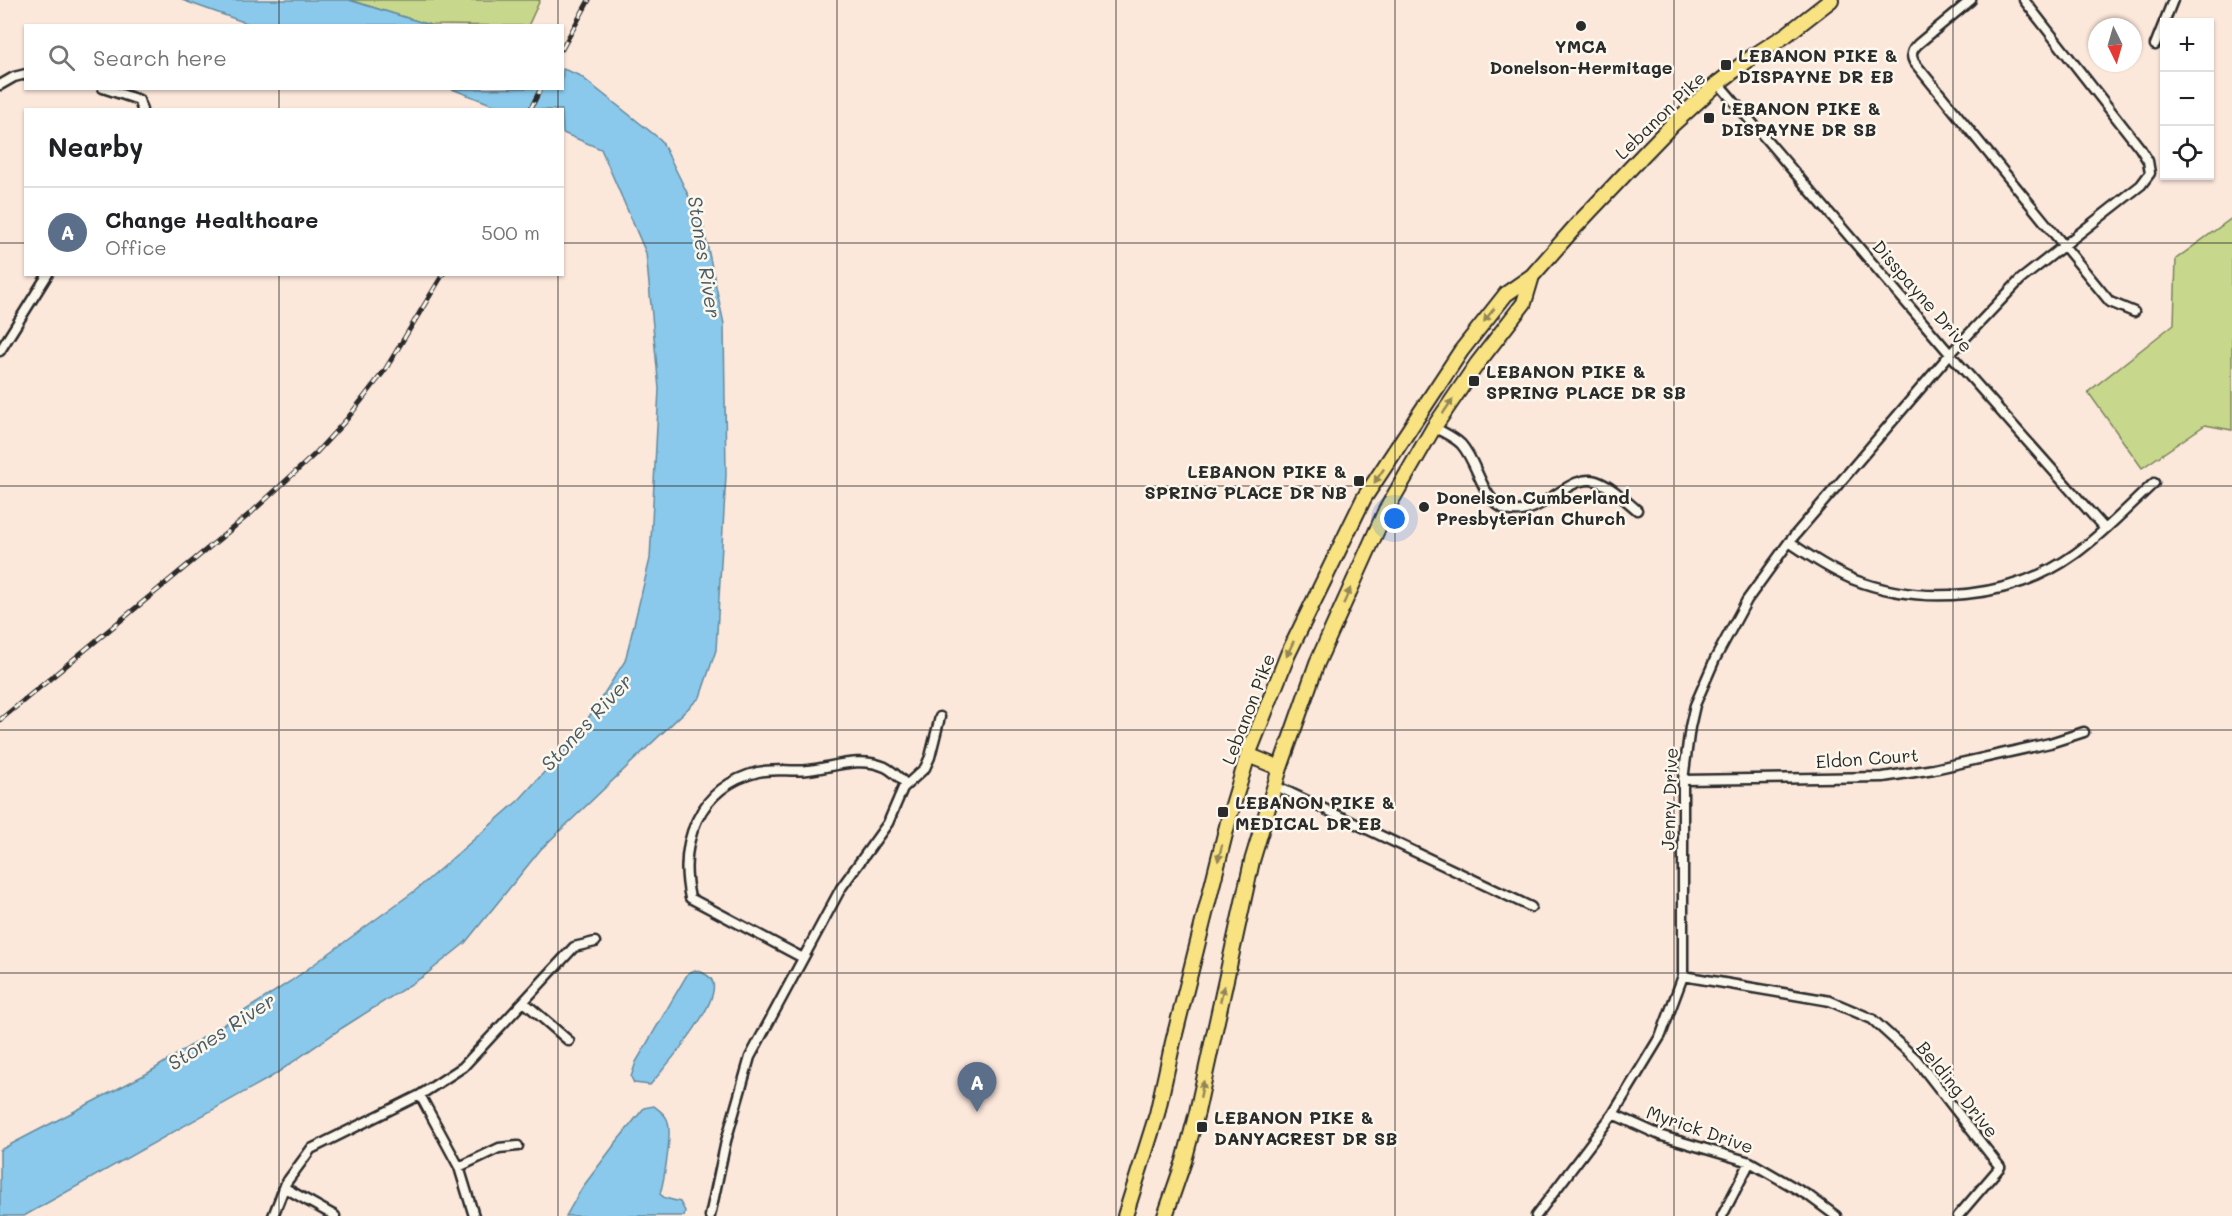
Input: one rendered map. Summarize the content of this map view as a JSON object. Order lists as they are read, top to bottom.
{
  "streets": {
    "main road": ["Lebanon Pike"],
    "street": [
      "Disspayne Drive",
      "Eldon Court",
      "Jenry Drive",
      "Belding Drive",
      "Myrick Drive"
    ]
  },
  "crossings": [
    ["Lebanon Pike", "Disspayne Drive"],
    ["Disspayne Drive", "Jenry Drive"],
    ["Eldon Court", "Jenry Drive"],
    ["Jenry Drive", "Belding Drive"],
    ["Jenry Drive", "Myrick Drive"]
  ],
  "water": ["Stones River"],
  "places": {
    "other": ["YMCA Donelson-Hermitage", "Donelson Cumberland Presbyterian Church"],
    "transit": [
      "LEBANON PIKE & DISPAYNE DR EB",
      "LEBANON PIKE & DISPAYNE DR SB",
      "LEBANON PIKE & SPRING PLACE DR SB",
      "LEBANON PIKE & SPRING PLACE DR NB",
      "LEBANON PIKE & MEDICAL DR EB",
      "LEBANON PIKE & DANYACREST DR SB"
    ]
  },
  "north": "bottom",
  "page": {
    "map_buttons": ["+", "−"],
    "search": "Search here",
    "heading": "Nearby",
    "list": [
      {
        "mark": "A",
        "name": "Change Healthcare",
        "note": "Office",
        "value": "500 m"
      }
    ],
    "pins": "A"
  }
}
